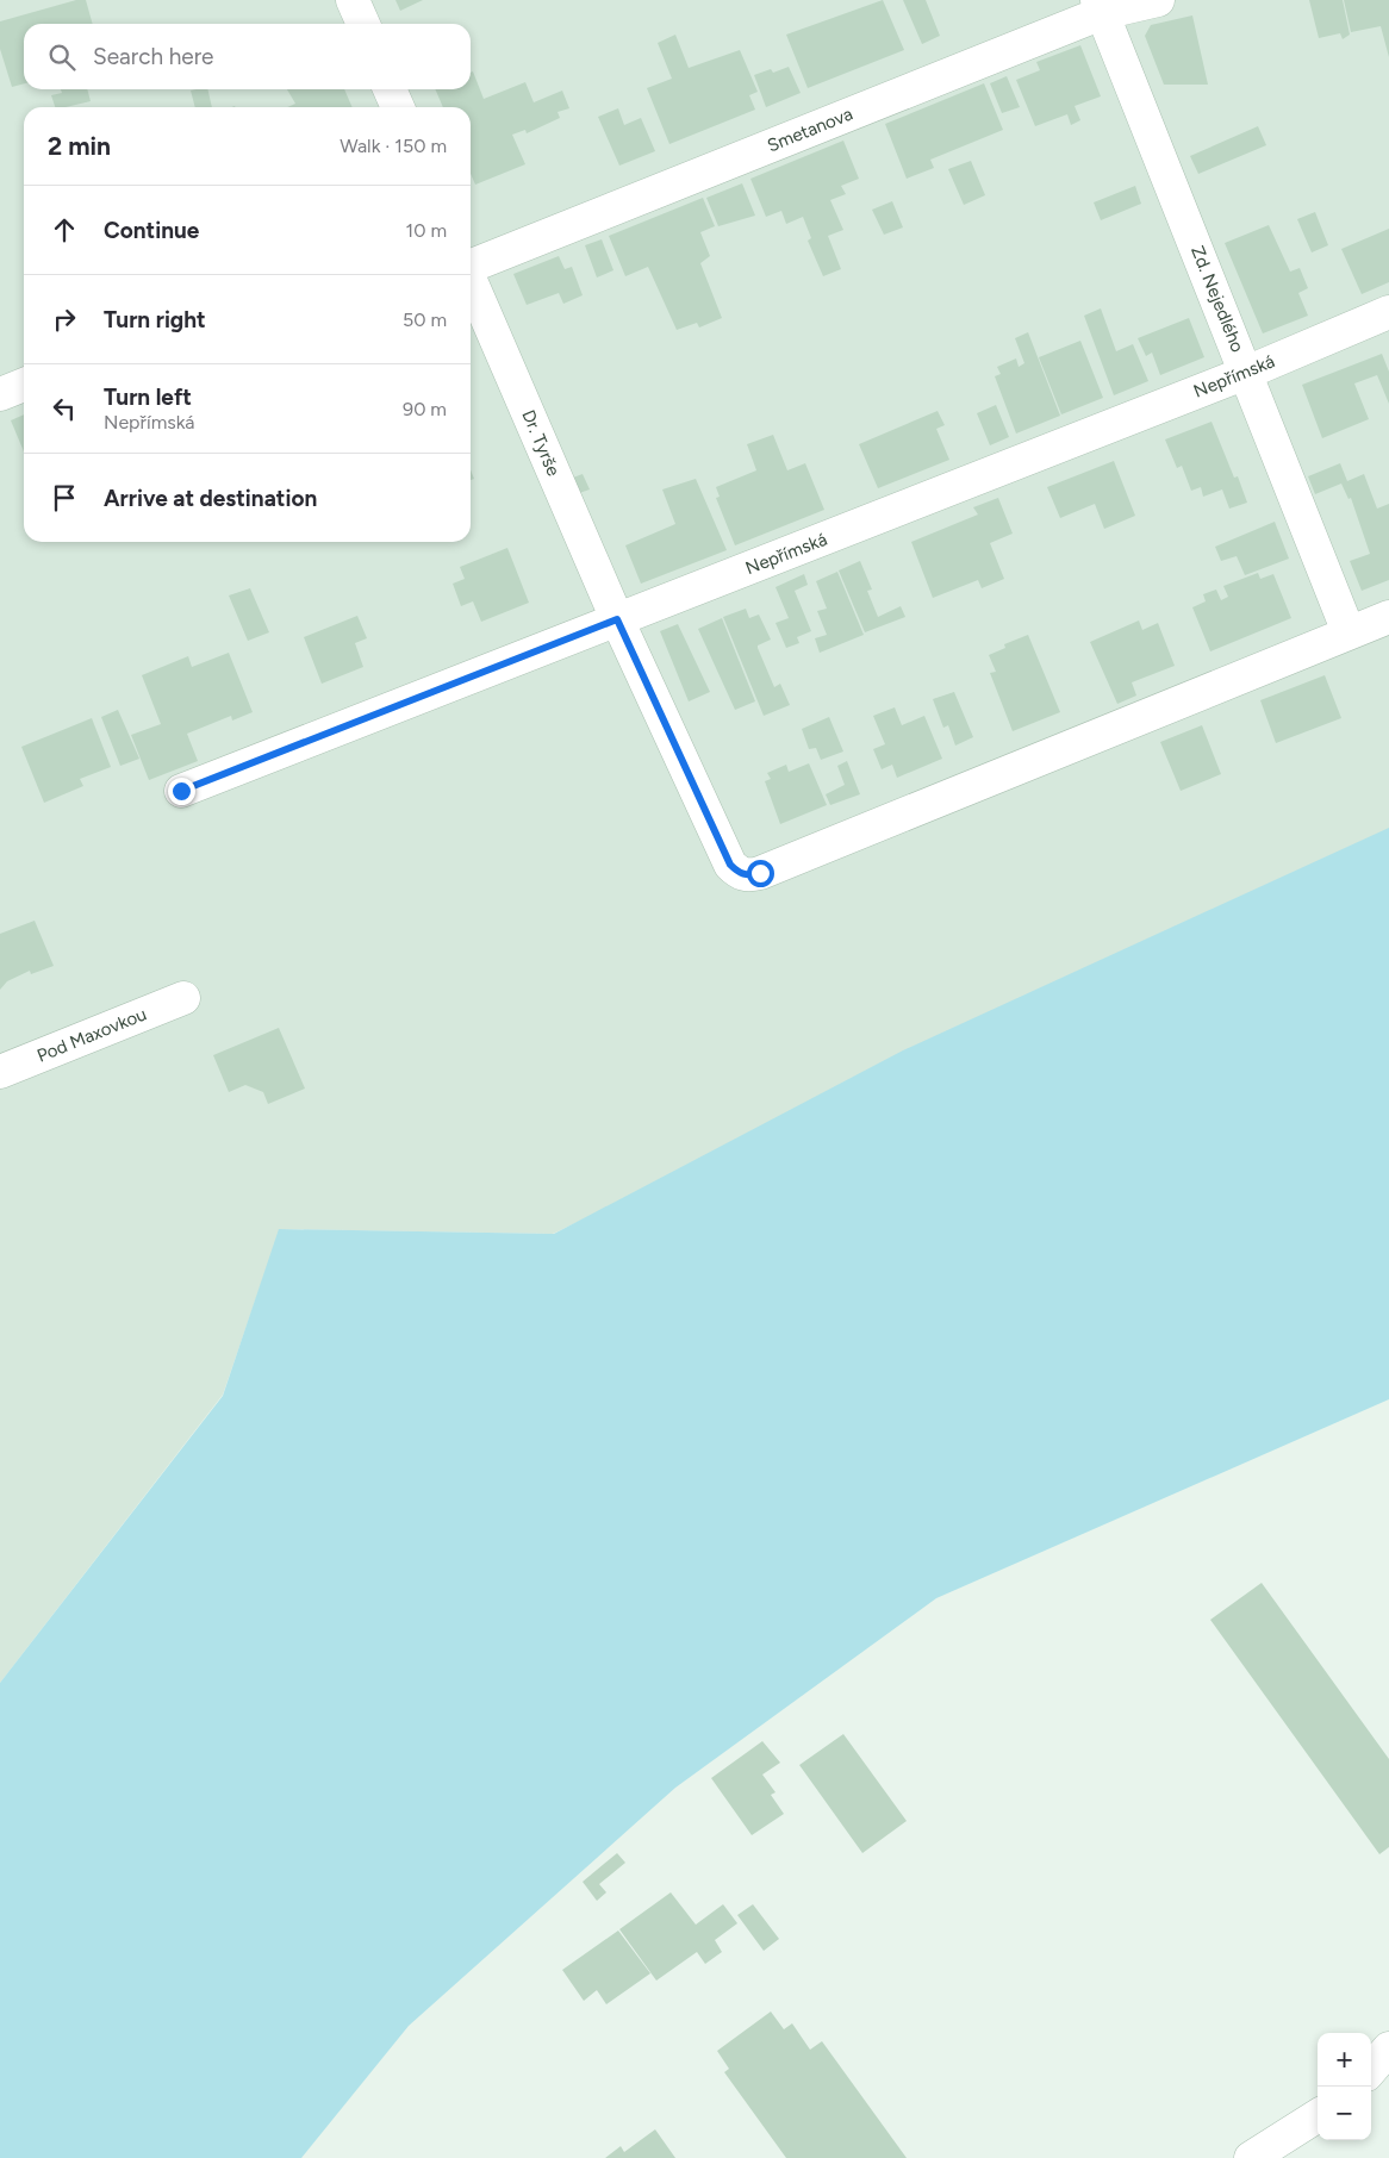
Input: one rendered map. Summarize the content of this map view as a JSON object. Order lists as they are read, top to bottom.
{
  "streets": {
    "street": [
      "Smetanova",
      "Zd. Nejedlého",
      "Nepřímská",
      "Dr. Tyrše",
      "Pod Maxovkou"
    ]
  },
  "crossings": [
    ["Smetanova", "Zd. Nejedlého"],
    ["Zd. Nejedlého", "Nepřímská"],
    ["Zd. Nejedlého", "Dr. Tyrše"],
    ["Nepřímská", "Dr. Tyrše"]
  ],
  "page": {
    "search": "Search here",
    "heading": ["2 min", "Walk · 150 m"],
    "list": [
      ["Continue", "10 m"],
      ["Turn right", "50 m"],
      ["Turn left", "Nepřímská", "90 m"],
      "Arrive at destination"
    ],
    "map_buttons": ["+", "−"]
  }
}
